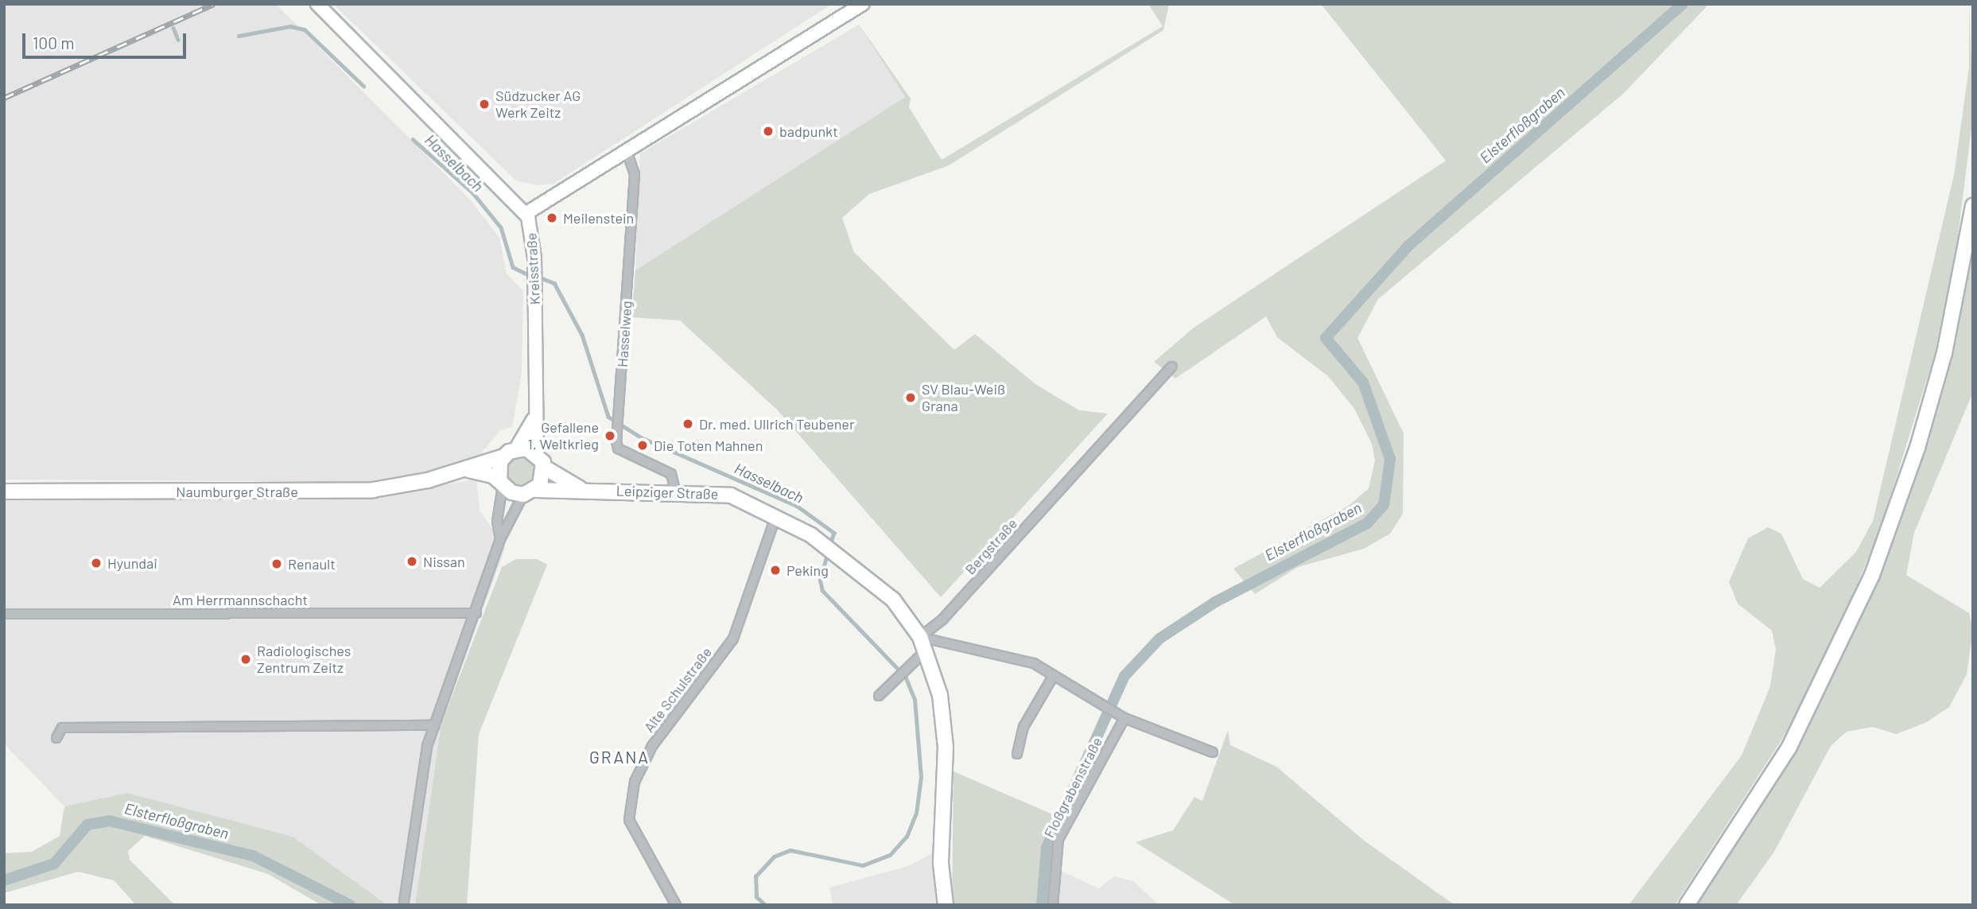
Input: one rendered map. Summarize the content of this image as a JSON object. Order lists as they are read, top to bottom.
{
  "streets": {
    "main road": ["Kreisstraße", "Naumburger Straße", "Leipziger Straße"],
    "street": [
      "Hasselweg",
      "Bergstraße",
      "Am Herrmannschacht",
      "Alte Schulstraße",
      "Floßgrabenstraße"
    ]
  },
  "crossings": [
    ["Kreisstraße", "Naumburger Straße"],
    ["Kreisstraße", "Leipziger Straße"],
    ["Hasselweg", "Leipziger Straße"],
    ["Naumburger Straße", "Leipziger Straße"],
    ["Leipziger Straße", "Bergstraße"],
    ["Leipziger Straße", "Alte Schulstraße"]
  ],
  "districts": ["GRANA"],
  "water": ["Elsterfloßgraben", "Hasselbach"],
  "places": [
    "Südzucker AG Werk Zeitz",
    "badpunkt",
    "Meilenstein",
    "SV Blau-Weiß Grana",
    "Dr. med. Ullrich Teubener",
    "Gefallene 1. Weltkrieg",
    "Die Toten Mahnen",
    "Nissan",
    "Hyundai",
    "Renault",
    "Peking",
    "Radiologisches Zentrum Zeitz"
  ],
  "scale_bar": "100 m"
}
